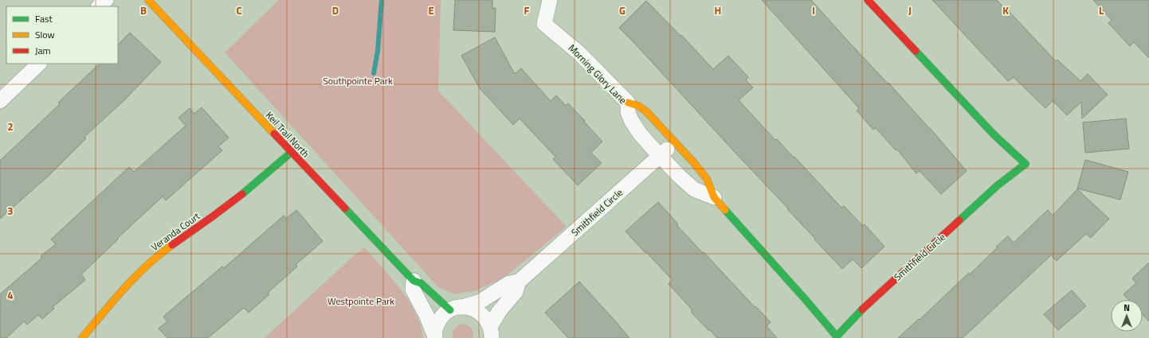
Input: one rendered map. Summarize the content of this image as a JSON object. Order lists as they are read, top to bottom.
{
  "streets": {
    "street": [
      "Morning Glory Lane",
      "Keil Trail North",
      "Smithfield Circle",
      "Veranda Court"
    ]
  },
  "crossings": [
    ["Morning Glory Lane", "Smithfield Circle"],
    ["Keil Trail North", "Smithfield Circle"],
    ["Keil Trail North", "Veranda Court"]
  ],
  "parks": ["Southpointe Park", "Westpointe Park"],
  "legend": ["Fast", "Slow", "Jam"],
  "north": "top",
  "grid": {
    "columns": [
      "B",
      "C",
      "D",
      "E",
      "F",
      "G",
      "H",
      "I",
      "J",
      "K",
      "L"
    ],
    "rows": ["2", "3", "4"]
  }
}
